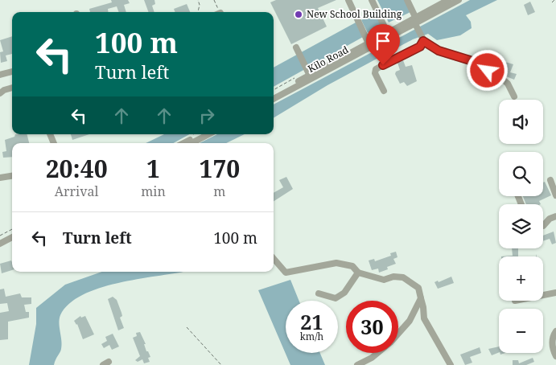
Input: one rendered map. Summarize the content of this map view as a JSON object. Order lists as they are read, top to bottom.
{
  "streets": {
    "street": ["Kilo Road"]
  },
  "places": ["New School Building"],
  "page": {
    "turn": ["100 m", "Turn left"],
    "map_buttons": ["+", "−"],
    "eta": [
      "20:40",
      "Arrival",
      "1",
      "min",
      "170",
      "m"
    ],
    "list": [
      {
        "name": "Turn left",
        "value": "100 m"
      }
    ],
    "speed": "21 km/h",
    "limit": "30"
  }
}
